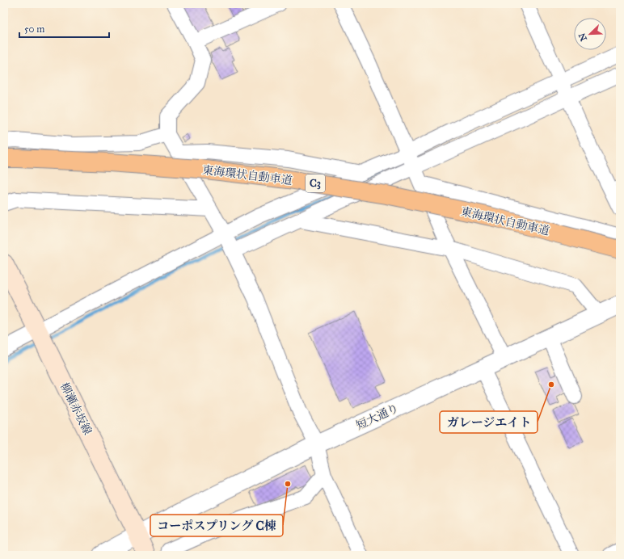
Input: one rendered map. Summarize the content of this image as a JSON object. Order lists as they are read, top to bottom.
{
  "streets": {
    "highway": ["東海環状自動車道", "C3"],
    "main road": ["柳瀬赤坂線"],
    "street": ["短大通り"]
  },
  "crossings": [
    ["柳瀬赤坂線", "短大通り"]
  ],
  "places": ["ガレージエイト", "コーポスプリング C棟"],
  "scale_bar": "50 m",
  "north": "bottom left"
}
